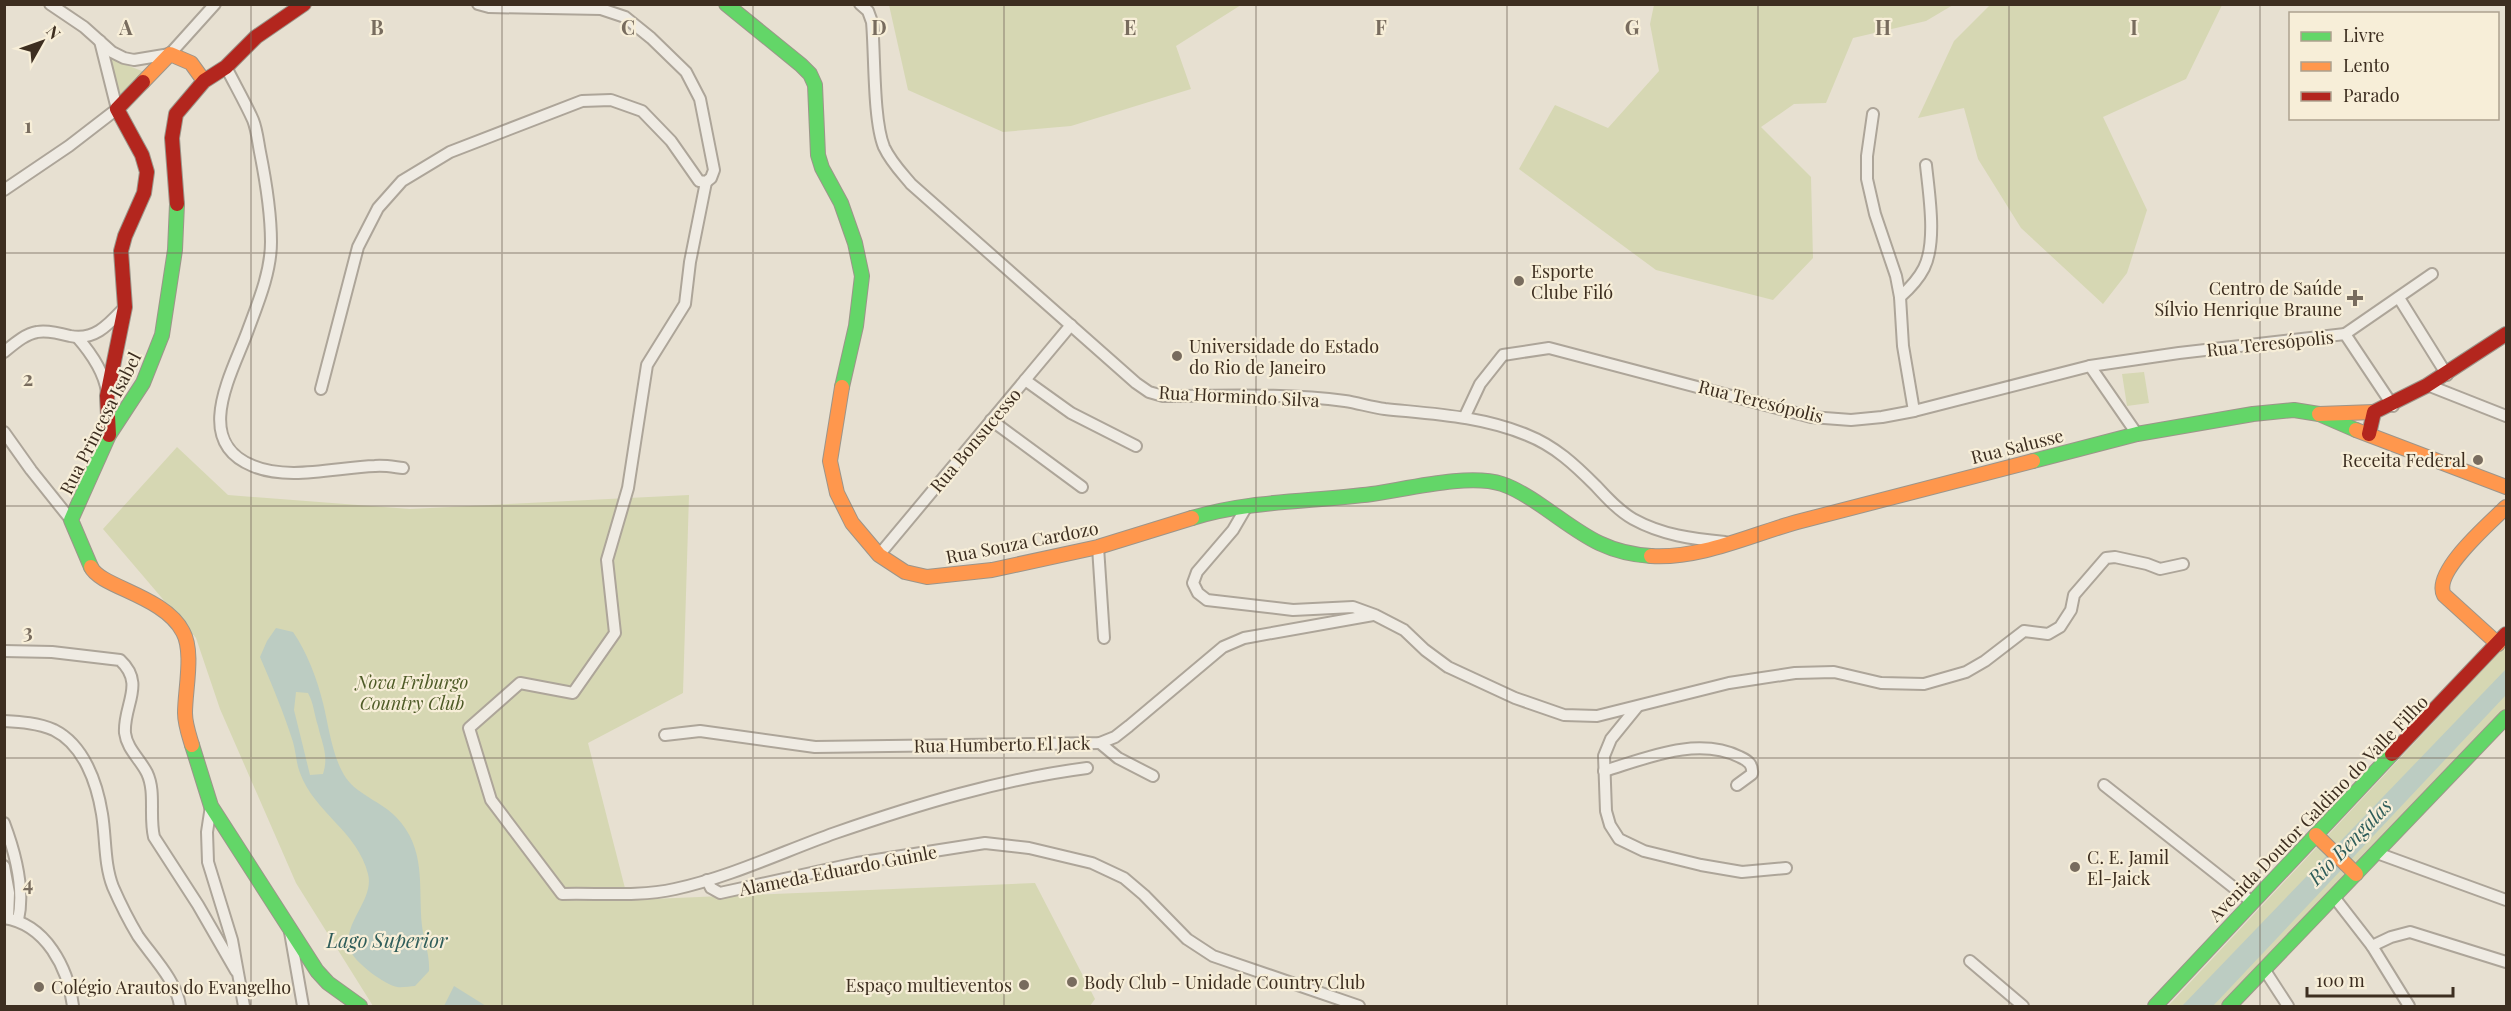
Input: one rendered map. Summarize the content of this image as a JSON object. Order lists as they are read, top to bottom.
{
  "streets": {
    "street": [
      "Rua Teresópolis",
      "Rua Hormindo Silva",
      "Rua Princesa Isabel",
      "Rua Bonsucesso",
      "Rua Salusse",
      "Rua Souza Cardozo",
      "Rua Humberto El Jack",
      "Avenida Doutor Galdino do Valle Filho",
      "Alameda Eduardo Guinle"
    ]
  },
  "crossings": [
    ["Rua Teresópolis", "Rua Hormindo Silva"],
    ["Rua Hormindo Silva", "Rua Bonsucesso"],
    ["Rua Hormindo Silva", "Rua Salusse"],
    ["Rua Hormindo Silva", "Rua Souza Cardozo"],
    ["Rua Bonsucesso", "Rua Souza Cardozo"],
    ["Rua Salusse", "Rua Souza Cardozo"]
  ],
  "water": ["Rio Bengalas", "Lago Superior"],
  "parks": ["Nova Friburgo Country Club"],
  "places": {
    "other": [
      "Esporte Clube Filó",
      "Universidade do Estado do Rio de Janeiro",
      "Receita Federal",
      "C. E. Jamil El-Jaick",
      "Body Club - Unidade Country Club",
      "Espaço multieventos",
      "Colégio Arautos do Evangelho"
    ],
    "health": ["Centro de Saúde Sílvio Henrique Braune"]
  },
  "legend": ["Livre", "Lento", "Parado"],
  "scale_bar": "100 m",
  "north": "top right",
  "grid": {
    "columns": [
      "A",
      "B",
      "C",
      "D",
      "E",
      "F",
      "G",
      "H",
      "I"
    ],
    "rows": [
      "1",
      "2",
      "3",
      "4"
    ]
  }
}
